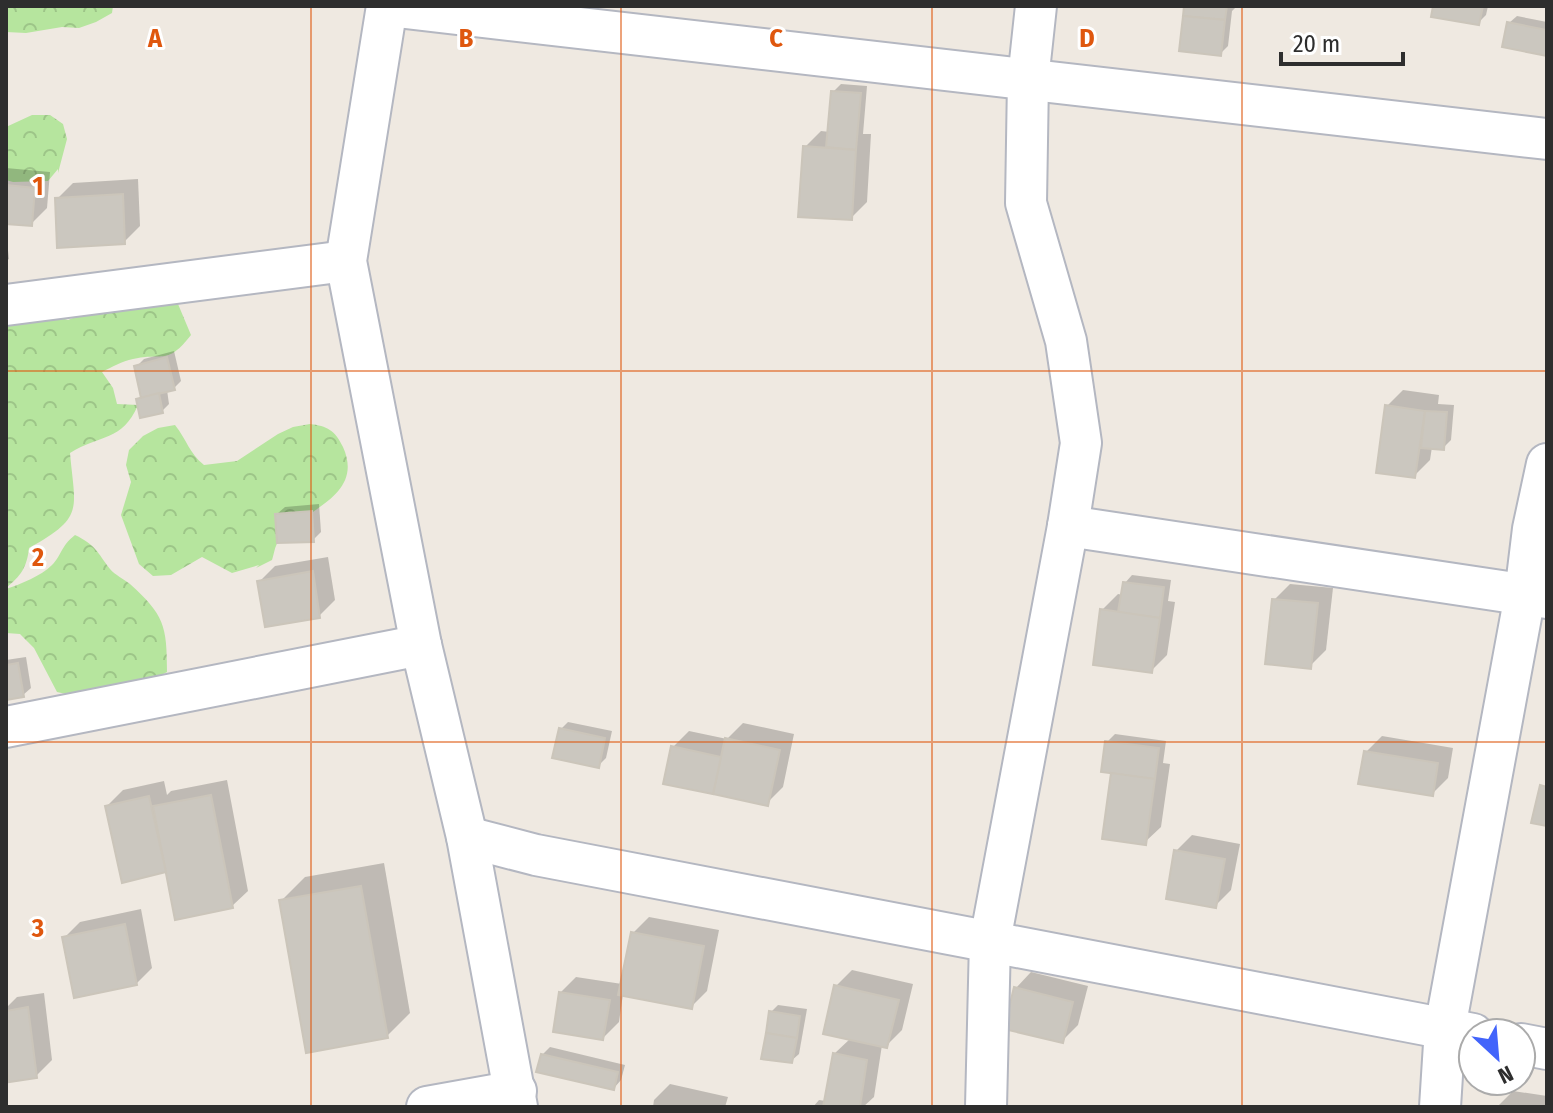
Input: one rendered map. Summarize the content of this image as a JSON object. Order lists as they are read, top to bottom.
{
  "scale_bar": "20 m",
  "north": "bottom right",
  "grid": {
    "columns": [
      "A",
      "B",
      "C",
      "D"
    ],
    "rows": ["1", "2", "3"]
  }
}
